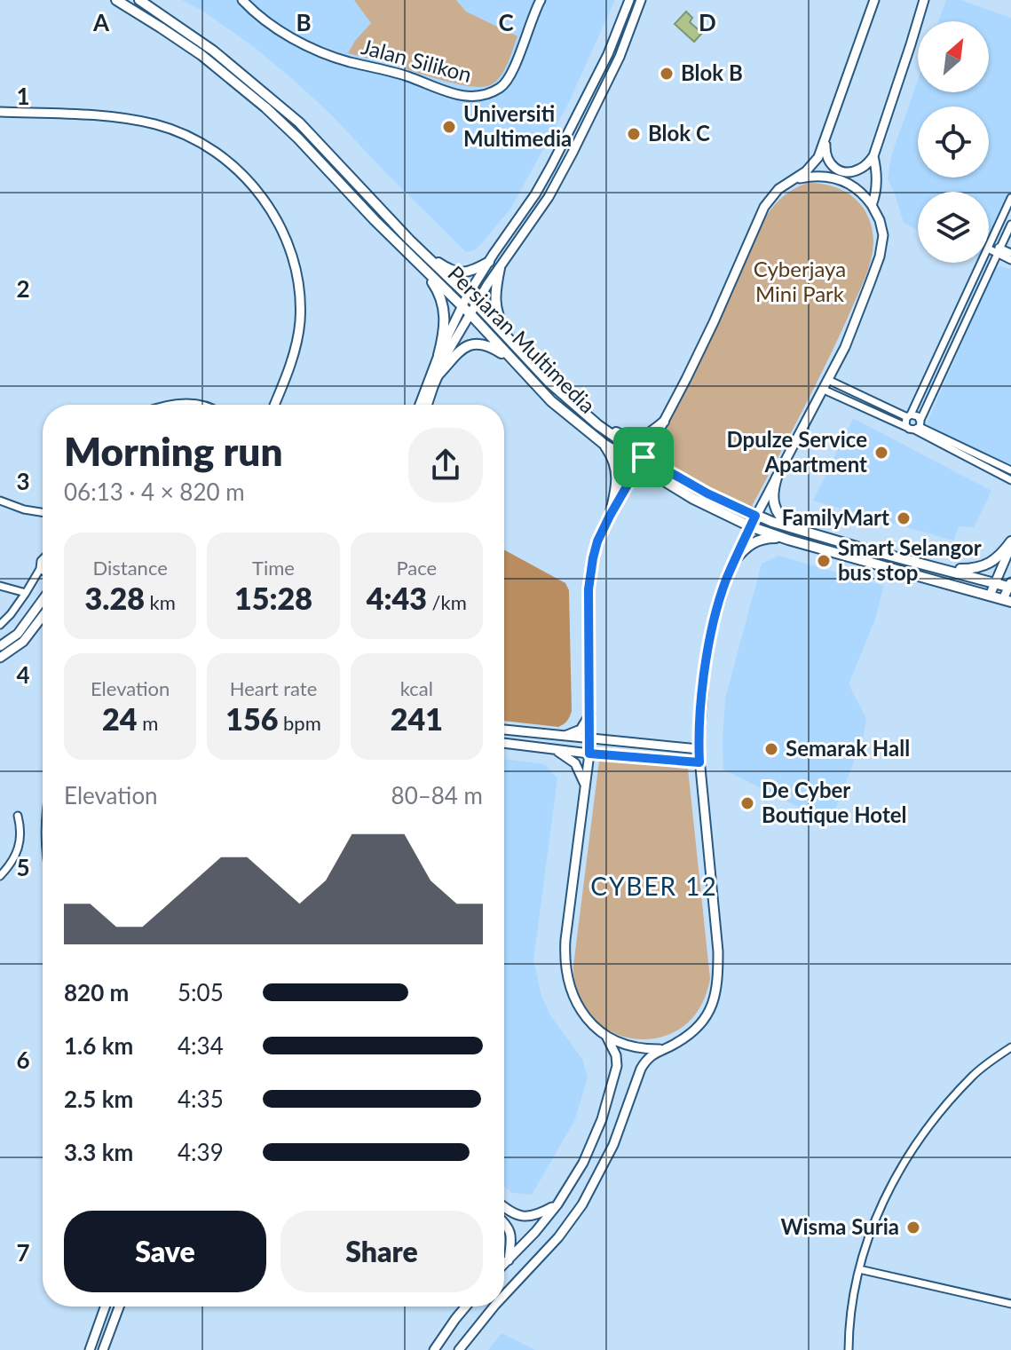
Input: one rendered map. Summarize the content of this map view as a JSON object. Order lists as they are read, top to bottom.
{
  "streets": {
    "main road": ["Jalan Silikon", "Persiaran Multimedia"]
  },
  "districts": ["CYBER 12"],
  "parks": ["Cyberjaya Mini Park"],
  "places": [
    "Blok B",
    "Universiti Multimedia",
    "Blok C",
    "Dpulze Service Apartment",
    "FamilyMart",
    "Smart Selangor bus stop",
    "Semarak Hall",
    "De Cyber Boutique Hotel",
    "Wisma Suria"
  ],
  "north": "top right",
  "page": {
    "heading": ["Morning run", "06:13 · 4 × 820 m"],
    "stats": [
      ["Distance", "3.28 km"],
      ["Time", "15:28"],
      ["Pace", "4:43 /km"],
      ["Elevation", "24 m"],
      ["Heart rate", "156 bpm"],
      ["kcal", "241"]
    ],
    "chart": ["Elevation", "80–84 m"],
    "list": [
      {
        "name": "820 m",
        "note": "5:05"
      },
      {
        "name": "1.6 km",
        "note": "4:34"
      },
      {
        "name": "2.5 km",
        "note": "4:35"
      },
      {
        "name": "3.3 km",
        "note": "4:39"
      }
    ],
    "buttons": ["Save", "Share"]
  },
  "grid": {
    "columns": [
      "A",
      "B",
      "C",
      "D"
    ],
    "rows": [
      "1",
      "2",
      "3",
      "4",
      "5",
      "6",
      "7"
    ]
  }
}
